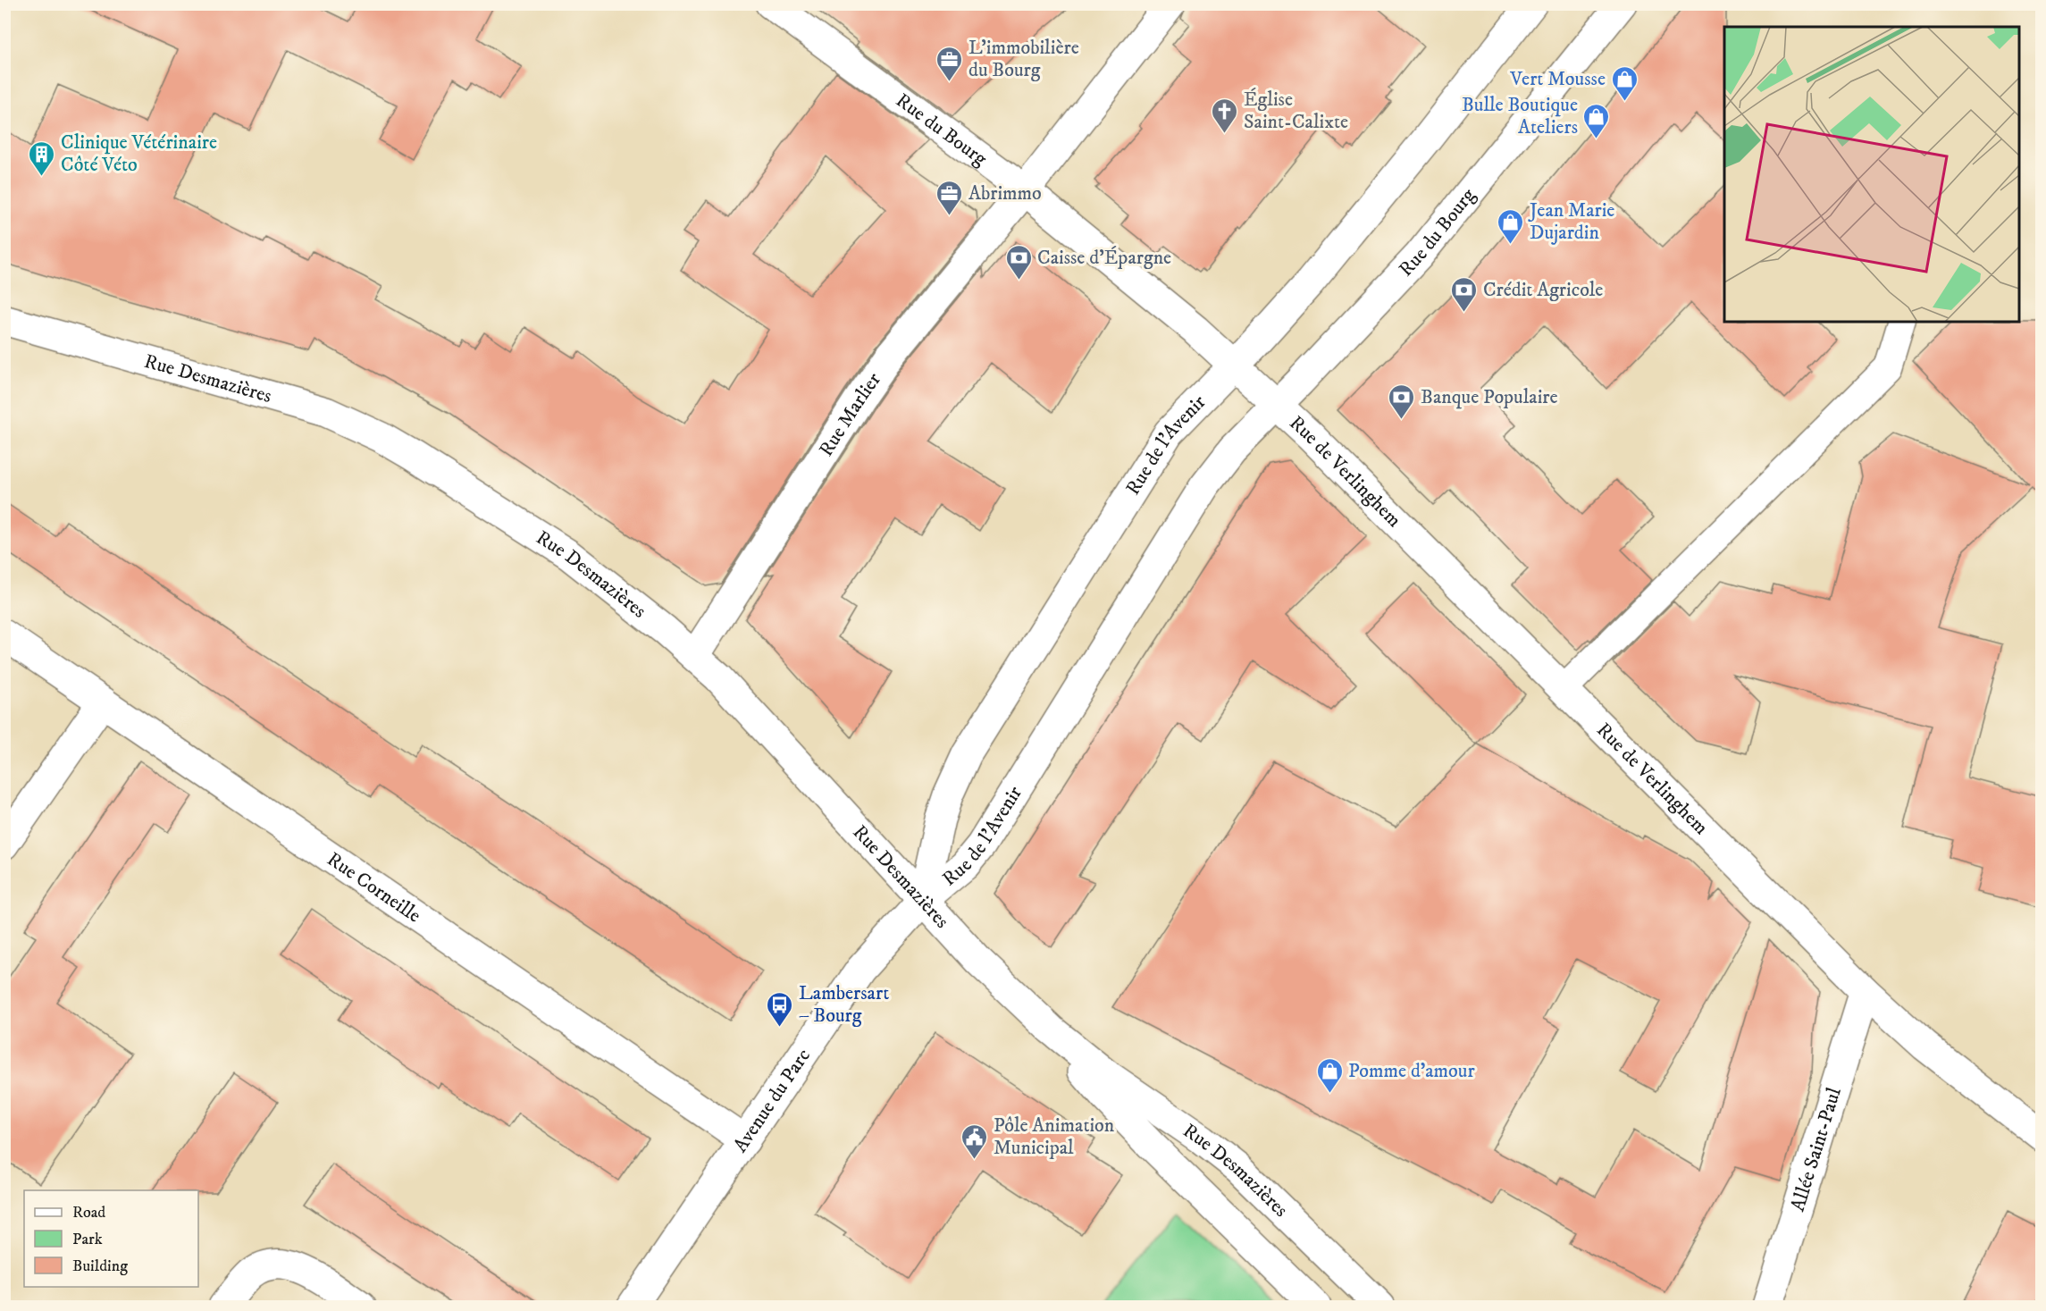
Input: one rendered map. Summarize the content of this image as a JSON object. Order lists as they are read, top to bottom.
{
  "streets": {
    "street": [
      "Rue du Bourg",
      "Rue Desmazières",
      "Rue Marlier",
      "Rue de l'Avenir",
      "Rue de Verlinghem",
      "Rue Corneille",
      "Avenue du Parc",
      "Allée Saint-Paul"
    ]
  },
  "crossings": [
    ["Rue du Bourg", "Rue Marlier"],
    ["Rue du Bourg", "Rue de l'Avenir"],
    ["Rue du Bourg", "Rue de Verlinghem"],
    ["Rue Desmazières", "Rue Marlier"],
    ["Rue Desmazières", "Rue de l'Avenir"],
    ["Rue Desmazières", "Avenue du Parc"],
    ["Rue de l'Avenir", "Rue de Verlinghem"],
    ["Rue de l'Avenir", "Avenue du Parc"],
    ["Rue de Verlinghem", "Allée Saint-Paul"],
    ["Rue Corneille", "Avenue du Parc"]
  ],
  "places": {
    "office": ["L'immobilière du Bourg", "Abrimmo"],
    "shop": [
      "Vert Mousse",
      "Bulle Boutique Ateliers",
      "Jean Marie Dujardin",
      "Pomme d’amour"
    ],
    "church": ["Église Saint-Calixte"],
    "building": ["Clinique Vétérinaire Côté Véto"],
    "bank": ["Caisse d'Épargne", "Crédit Agricole", "Banque Populaire"],
    "bus stop": ["Lambersart – Bourg"],
    "public building": ["Pôle Animation Municipal"]
  },
  "legend": ["Road", "Park", "Building"]
}
